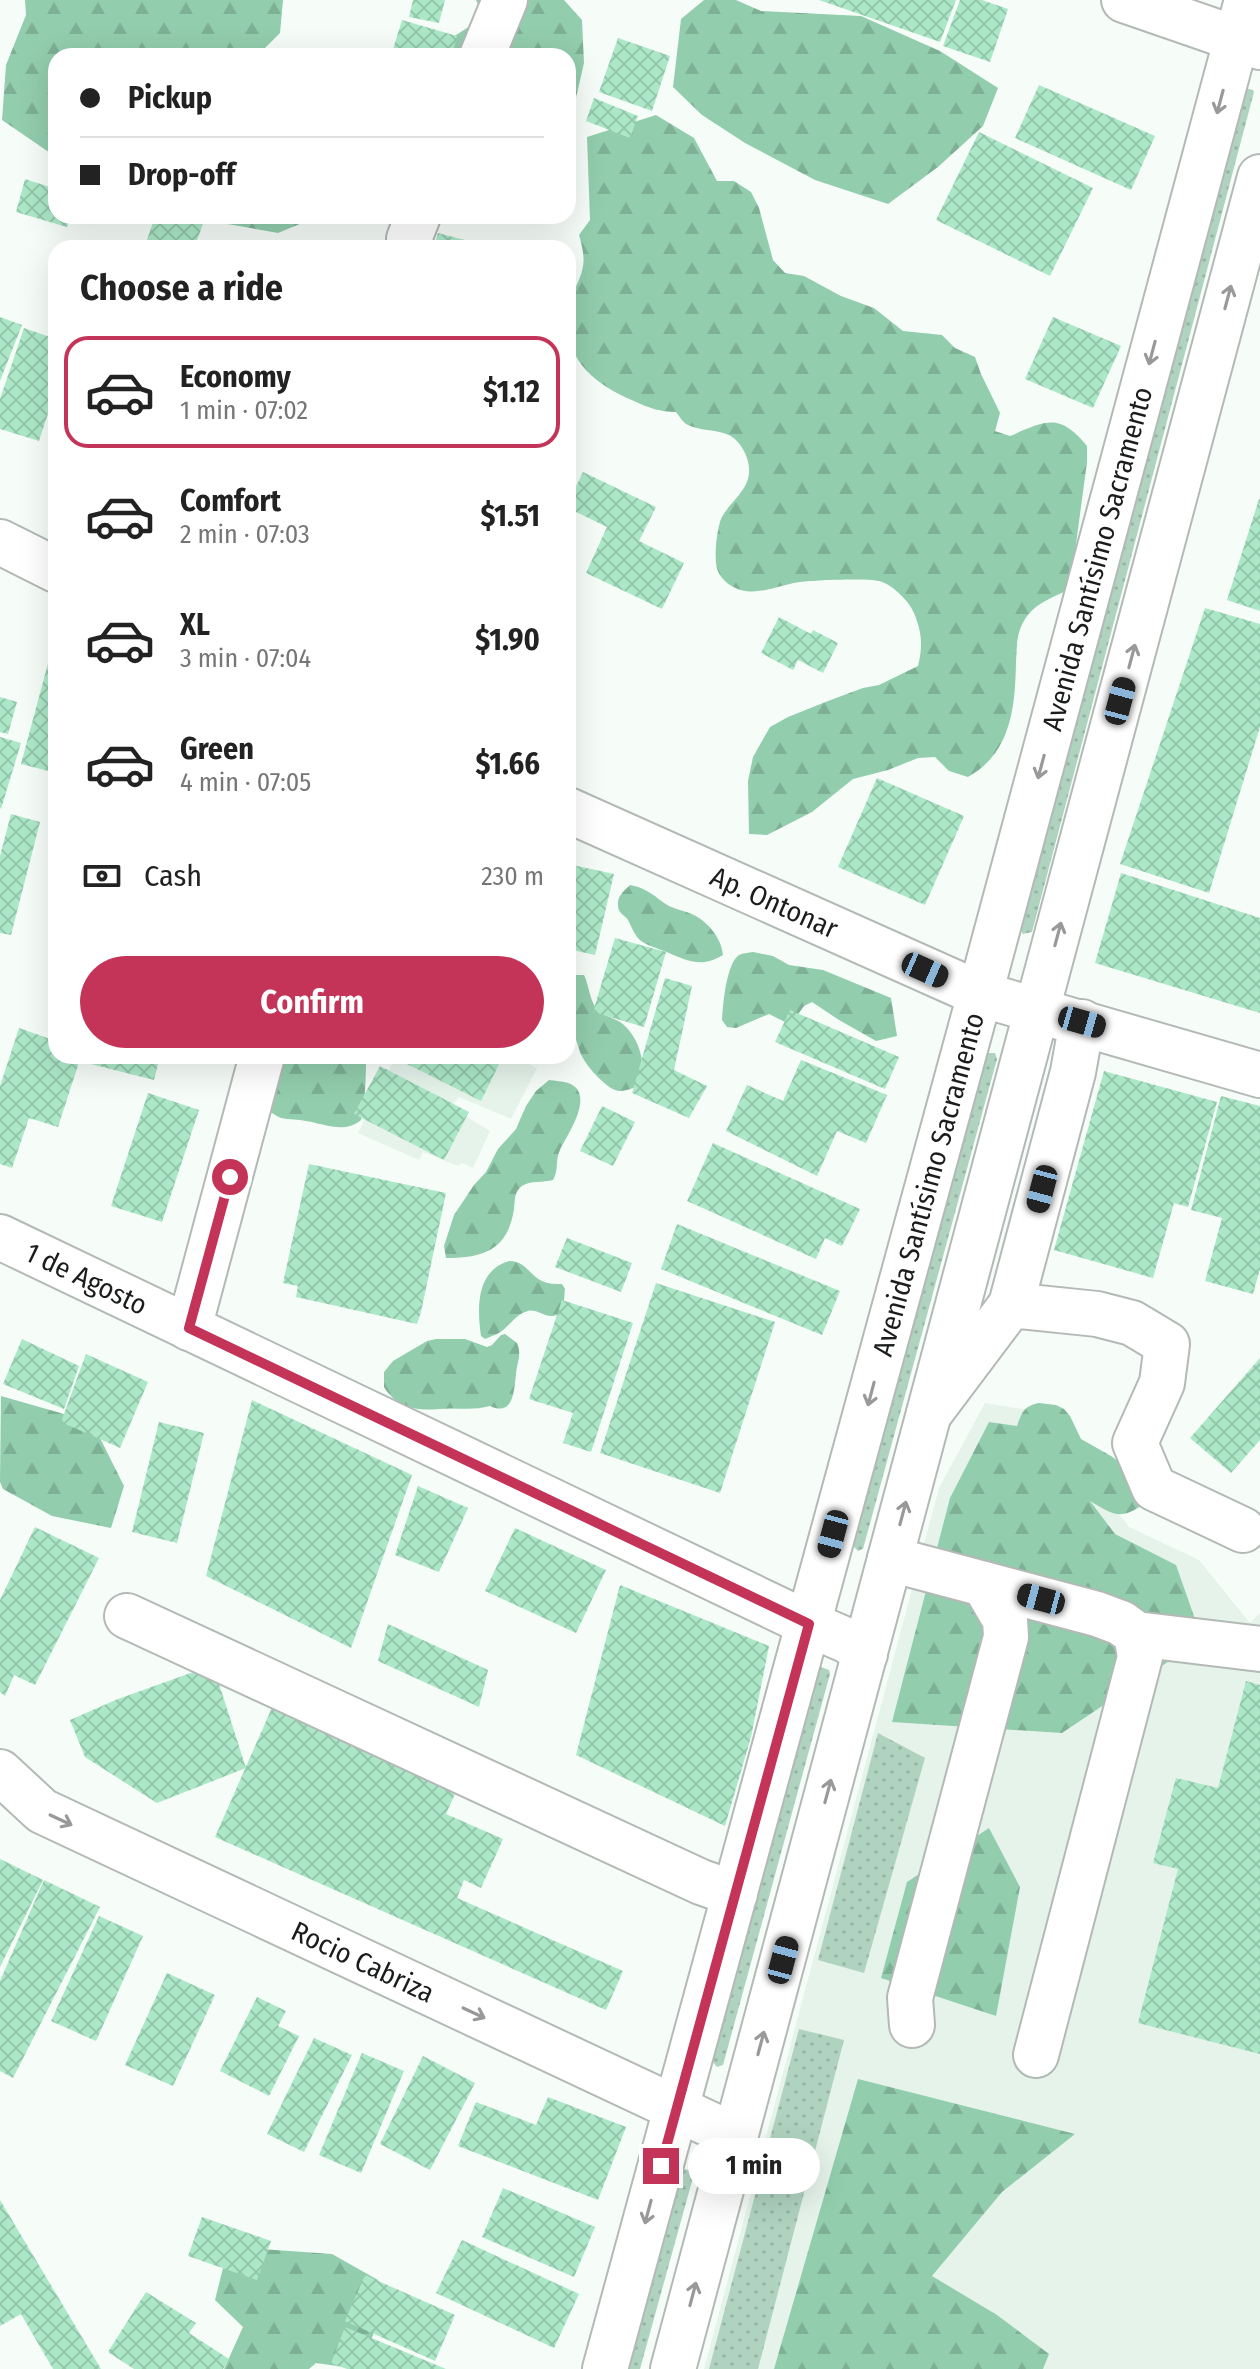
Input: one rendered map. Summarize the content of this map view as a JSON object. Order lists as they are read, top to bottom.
{
  "streets": {
    "main road": [
      "Avenida Santísimo Sacramento",
      "Ap. Ontonar",
      "1 de Agosto",
      "Rocio Cabriza"
    ]
  },
  "crossings": [
    ["Avenida Santísimo Sacramento", "Ap. Ontonar"],
    ["Avenida Santísimo Sacramento", "1 de Agosto"],
    ["Avenida Santísimo Sacramento", "Rocio Cabriza"]
  ],
  "page": {
    "banner": ["Pickup", "Drop-off"],
    "heading": "Choose a ride",
    "list": [
      {
        "name": "Economy",
        "note": "1 min · 07:02",
        "value": "$1.12"
      },
      {
        "name": "Comfort",
        "note": "2 min · 07:03",
        "value": "$1.51"
      },
      {
        "name": "XL",
        "note": "3 min · 07:04",
        "value": "$1.90"
      },
      {
        "name": "Green",
        "note": "4 min · 07:05",
        "value": "$1.66"
      }
    ],
    "pay": ["Cash", "230 m"],
    "buttons": "Confirm",
    "bubble": "1 min"
  }
}
